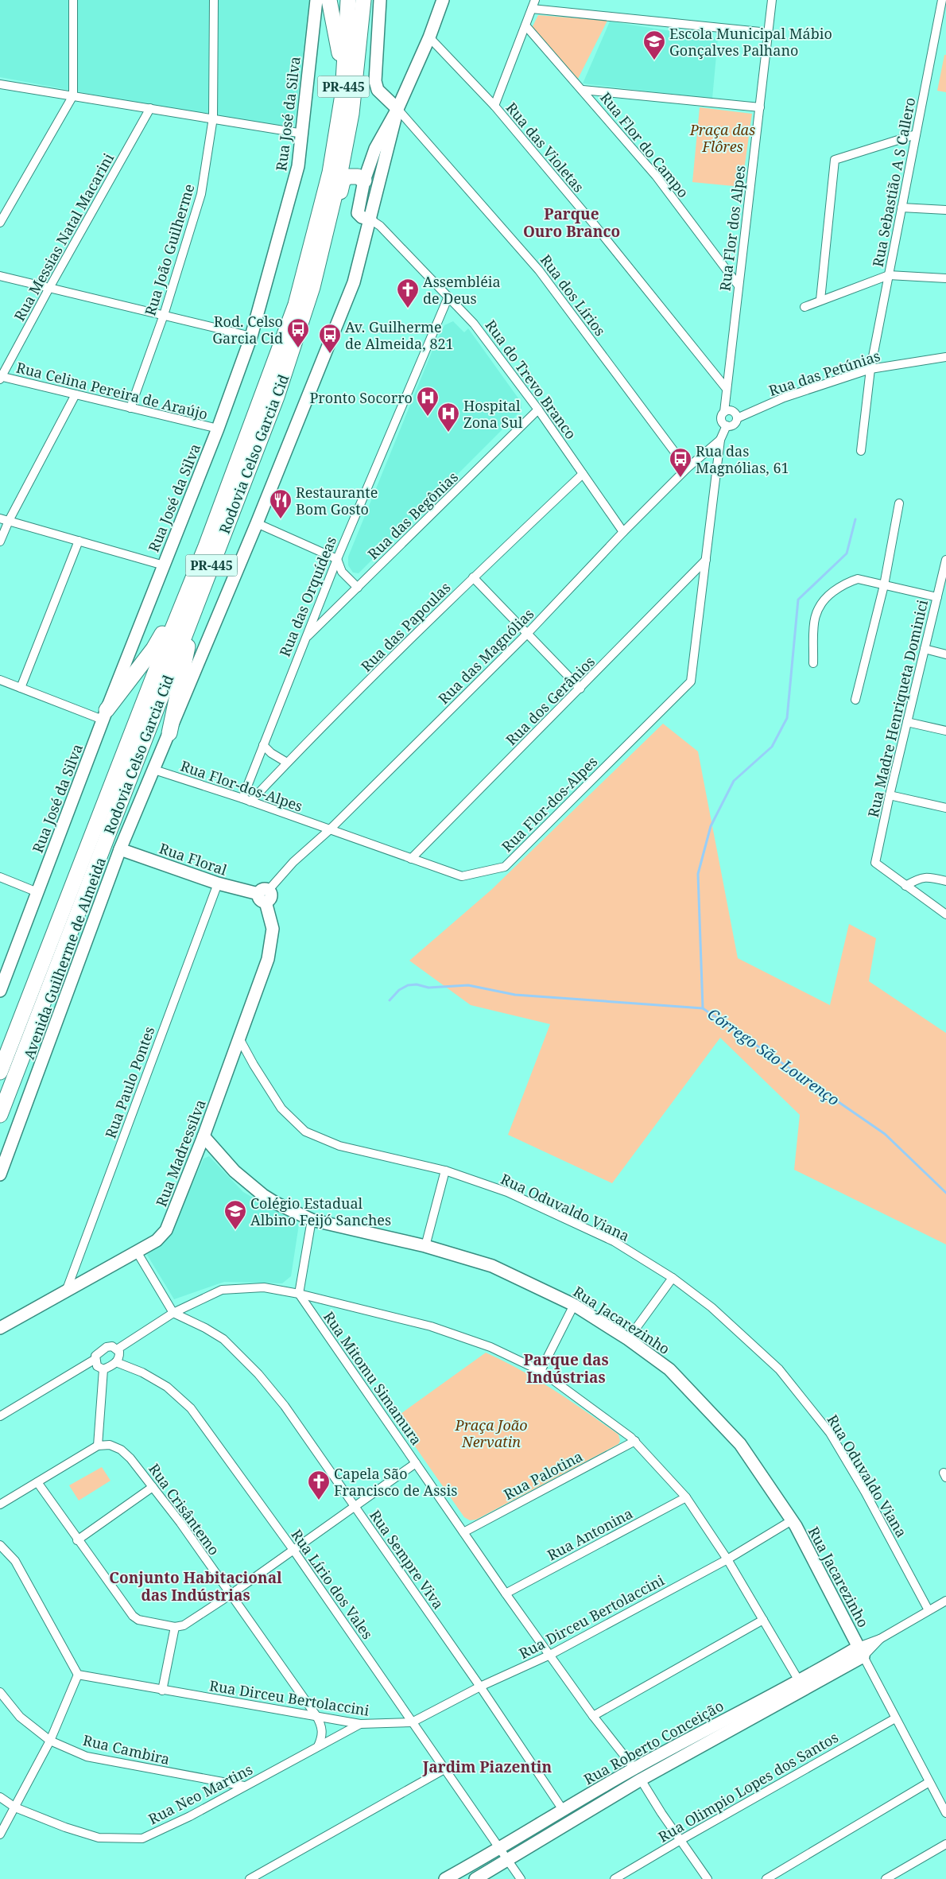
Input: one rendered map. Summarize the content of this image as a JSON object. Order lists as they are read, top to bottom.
{
  "streets": {
    "highway": ["PR-445", "Rodovia Celso Garcia Cid"],
    "street": [
      "Rua José da Silva",
      "Rua Flor do Campo",
      "Rua das Violetas",
      "Rua Sebastião A S Callero",
      "Rua Flor dos Alpes",
      "Rua Messias Natal Macarini",
      "Rua João Guilherme",
      "Rua dos Lírios",
      "Rua das Petúnias",
      "Rua do Trevo Branco",
      "Rua Celina Pereira de Araújo",
      "Rua das Begônias",
      "Rua das Orquídeas",
      "Rua das Papoulas",
      "Rua das Magnólias",
      "Rua dos Gerânios",
      "Rua Madre Henriqueta Dominici",
      "Rua Flor-dos-Alpes",
      "Rua Floral",
      "Avenida Guilherme de Almeida",
      "Rua Paulo Pontes",
      "Rua Madressilva",
      "Rua Oduvaldo Viana",
      "Rua Jacarezinho",
      "Rua Mitomu Simamura",
      "Rua Palotina",
      "Rua Crisântemo",
      "Rua Antonina",
      "Rua Sempre Viva",
      "Rua Lírio dos Vales",
      "Rua Dirceu Bertolaccini",
      "Rua Roberto Conceição",
      "Rua Cambira",
      "Rua Olimpio Lopes dos Santos",
      "Rua Neo Martins"
    ]
  },
  "crossings": [
    ["Rua José da Silva", "Rua Celina Pereira de Araújo"],
    ["Rua Flor do Campo", "Rua Flor dos Alpes"],
    ["Rua das Violetas", "Rua Flor dos Alpes"],
    ["Rua das Violetas", "Avenida Guilherme de Almeida"],
    ["Rua Sebastião A S Callero", "Rua das Petúnias"],
    ["Rua Flor dos Alpes", "Rua das Petúnias"],
    ["Rua Flor dos Alpes", "Rua Flor-dos-Alpes"],
    ["Rua Messias Natal Macarini", "Rua Celina Pereira de Araújo"],
    ["Rua João Guilherme", "Rua Celina Pereira de Araújo"],
    ["Rua dos Lírios", "Rua das Magnólias"],
    ["Rua dos Lírios", "Avenida Guilherme de Almeida"],
    ["Rua das Petúnias", "Rua Flor-dos-Alpes"],
    ["Rua do Trevo Branco", "Rua das Begônias"],
    ["Rua do Trevo Branco", "Rua das Orquídeas"],
    ["Rua do Trevo Branco", "Rua das Papoulas"],
    ["Rua do Trevo Branco", "Rua das Magnólias"],
    ["Rua do Trevo Branco", "Avenida Guilherme de Almeida"],
    ["Rua das Begônias", "Rua das Orquídeas"],
    ["Rua das Orquídeas", "Rua das Papoulas"],
    ["Rua das Orquídeas", "Rua Flor-dos-Alpes"],
    ["Rua das Papoulas", "Rua Flor-dos-Alpes"],
    ["Rua das Magnólias", "Rua Flor-dos-Alpes"],
    ["Rua das Magnólias", "Rua Floral"],
    ["Rua das Magnólias", "Rua Madressilva"],
    ["Rua dos Gerânios", "Rua Flor-dos-Alpes"],
    ["Rua Flor-dos-Alpes", "Avenida Guilherme de Almeida"],
    ["Rua Floral", "Avenida Guilherme de Almeida"],
    ["Rua Floral", "Rua Paulo Pontes"],
    ["Rua Floral", "Rua Madressilva"],
    ["Rua Paulo Pontes", "Rua Madressilva"],
    ["Rua Madressilva", "Rua Oduvaldo Viana"],
    ["Rua Madressilva", "Rua Jacarezinho"],
    ["Rua Oduvaldo Viana", "Rua Roberto Conceição"],
    ["Rua Jacarezinho", "Rua Dirceu Bertolaccini"],
    ["Rua Jacarezinho", "Rua Roberto Conceição"],
    ["Rua Mitomu Simamura", "Rua Palotina"],
    ["Rua Mitomu Simamura", "Rua Antonina"],
    ["Rua Mitomu Simamura", "Rua Dirceu Bertolaccini"],
    ["Rua Mitomu Simamura", "Rua Roberto Conceição"],
    ["Rua Crisântemo", "Rua Dirceu Bertolaccini"],
    ["Rua Crisântemo", "Rua Neo Martins"],
    ["Rua Sempre Viva", "Rua Dirceu Bertolaccini"],
    ["Rua Sempre Viva", "Rua Roberto Conceição"],
    ["Rua Lírio dos Vales", "Rua Dirceu Bertolaccini"],
    ["Rua Lírio dos Vales", "Rua Roberto Conceição"],
    ["Rua Dirceu Bertolaccini", "Rua Neo Martins"],
    ["Rua Cambira", "Rua Neo Martins"]
  ],
  "districts": [
    "Parque Ouro Branco",
    "Parque das Indústrias",
    "Conjunto Habitacional das Indústrias",
    "Jardim Piazentin"
  ],
  "water": ["Córrego São Lourenço"],
  "parks": ["Praça das Flôres", "Praça João Nervatin"],
  "places": {
    "school or university": ["Escola Municipal Mábio Gonçalves Palhano", "Colégio Estadual Albino Feijó Sanches"],
    "church": ["Assembléia de Deus", "Capela São Francisco de Assis"],
    "bus stop": ["Rod. Celso Garcia Cid", "Av. Guilherme de Almeida, 821", "Rua das Magnólias, 61"],
    "hospital": ["Pronto Socorro", "Hospital Zona Sul"],
    "restaurant": ["Restaurante Bom Gosto"]
  }
}
